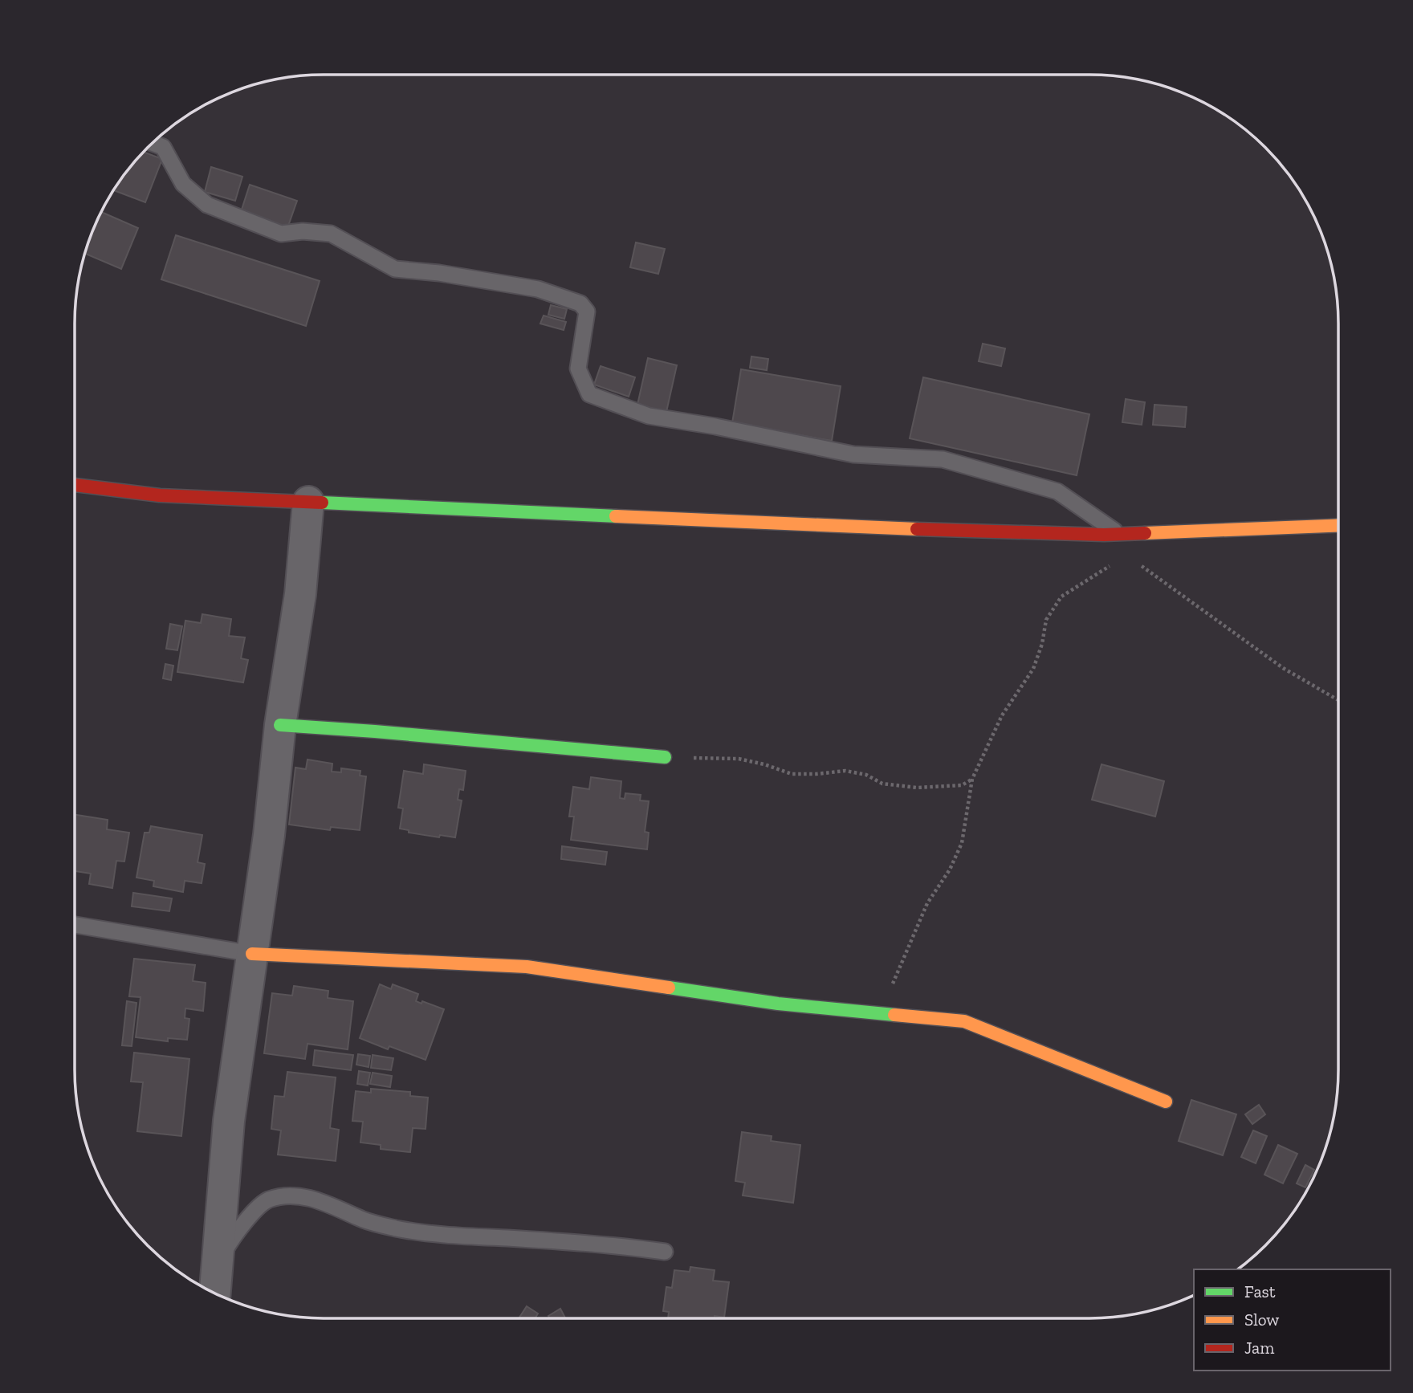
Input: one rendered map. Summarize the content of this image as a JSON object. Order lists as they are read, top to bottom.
{
  "legend": ["Fast", "Slow", "Jam"]
}
